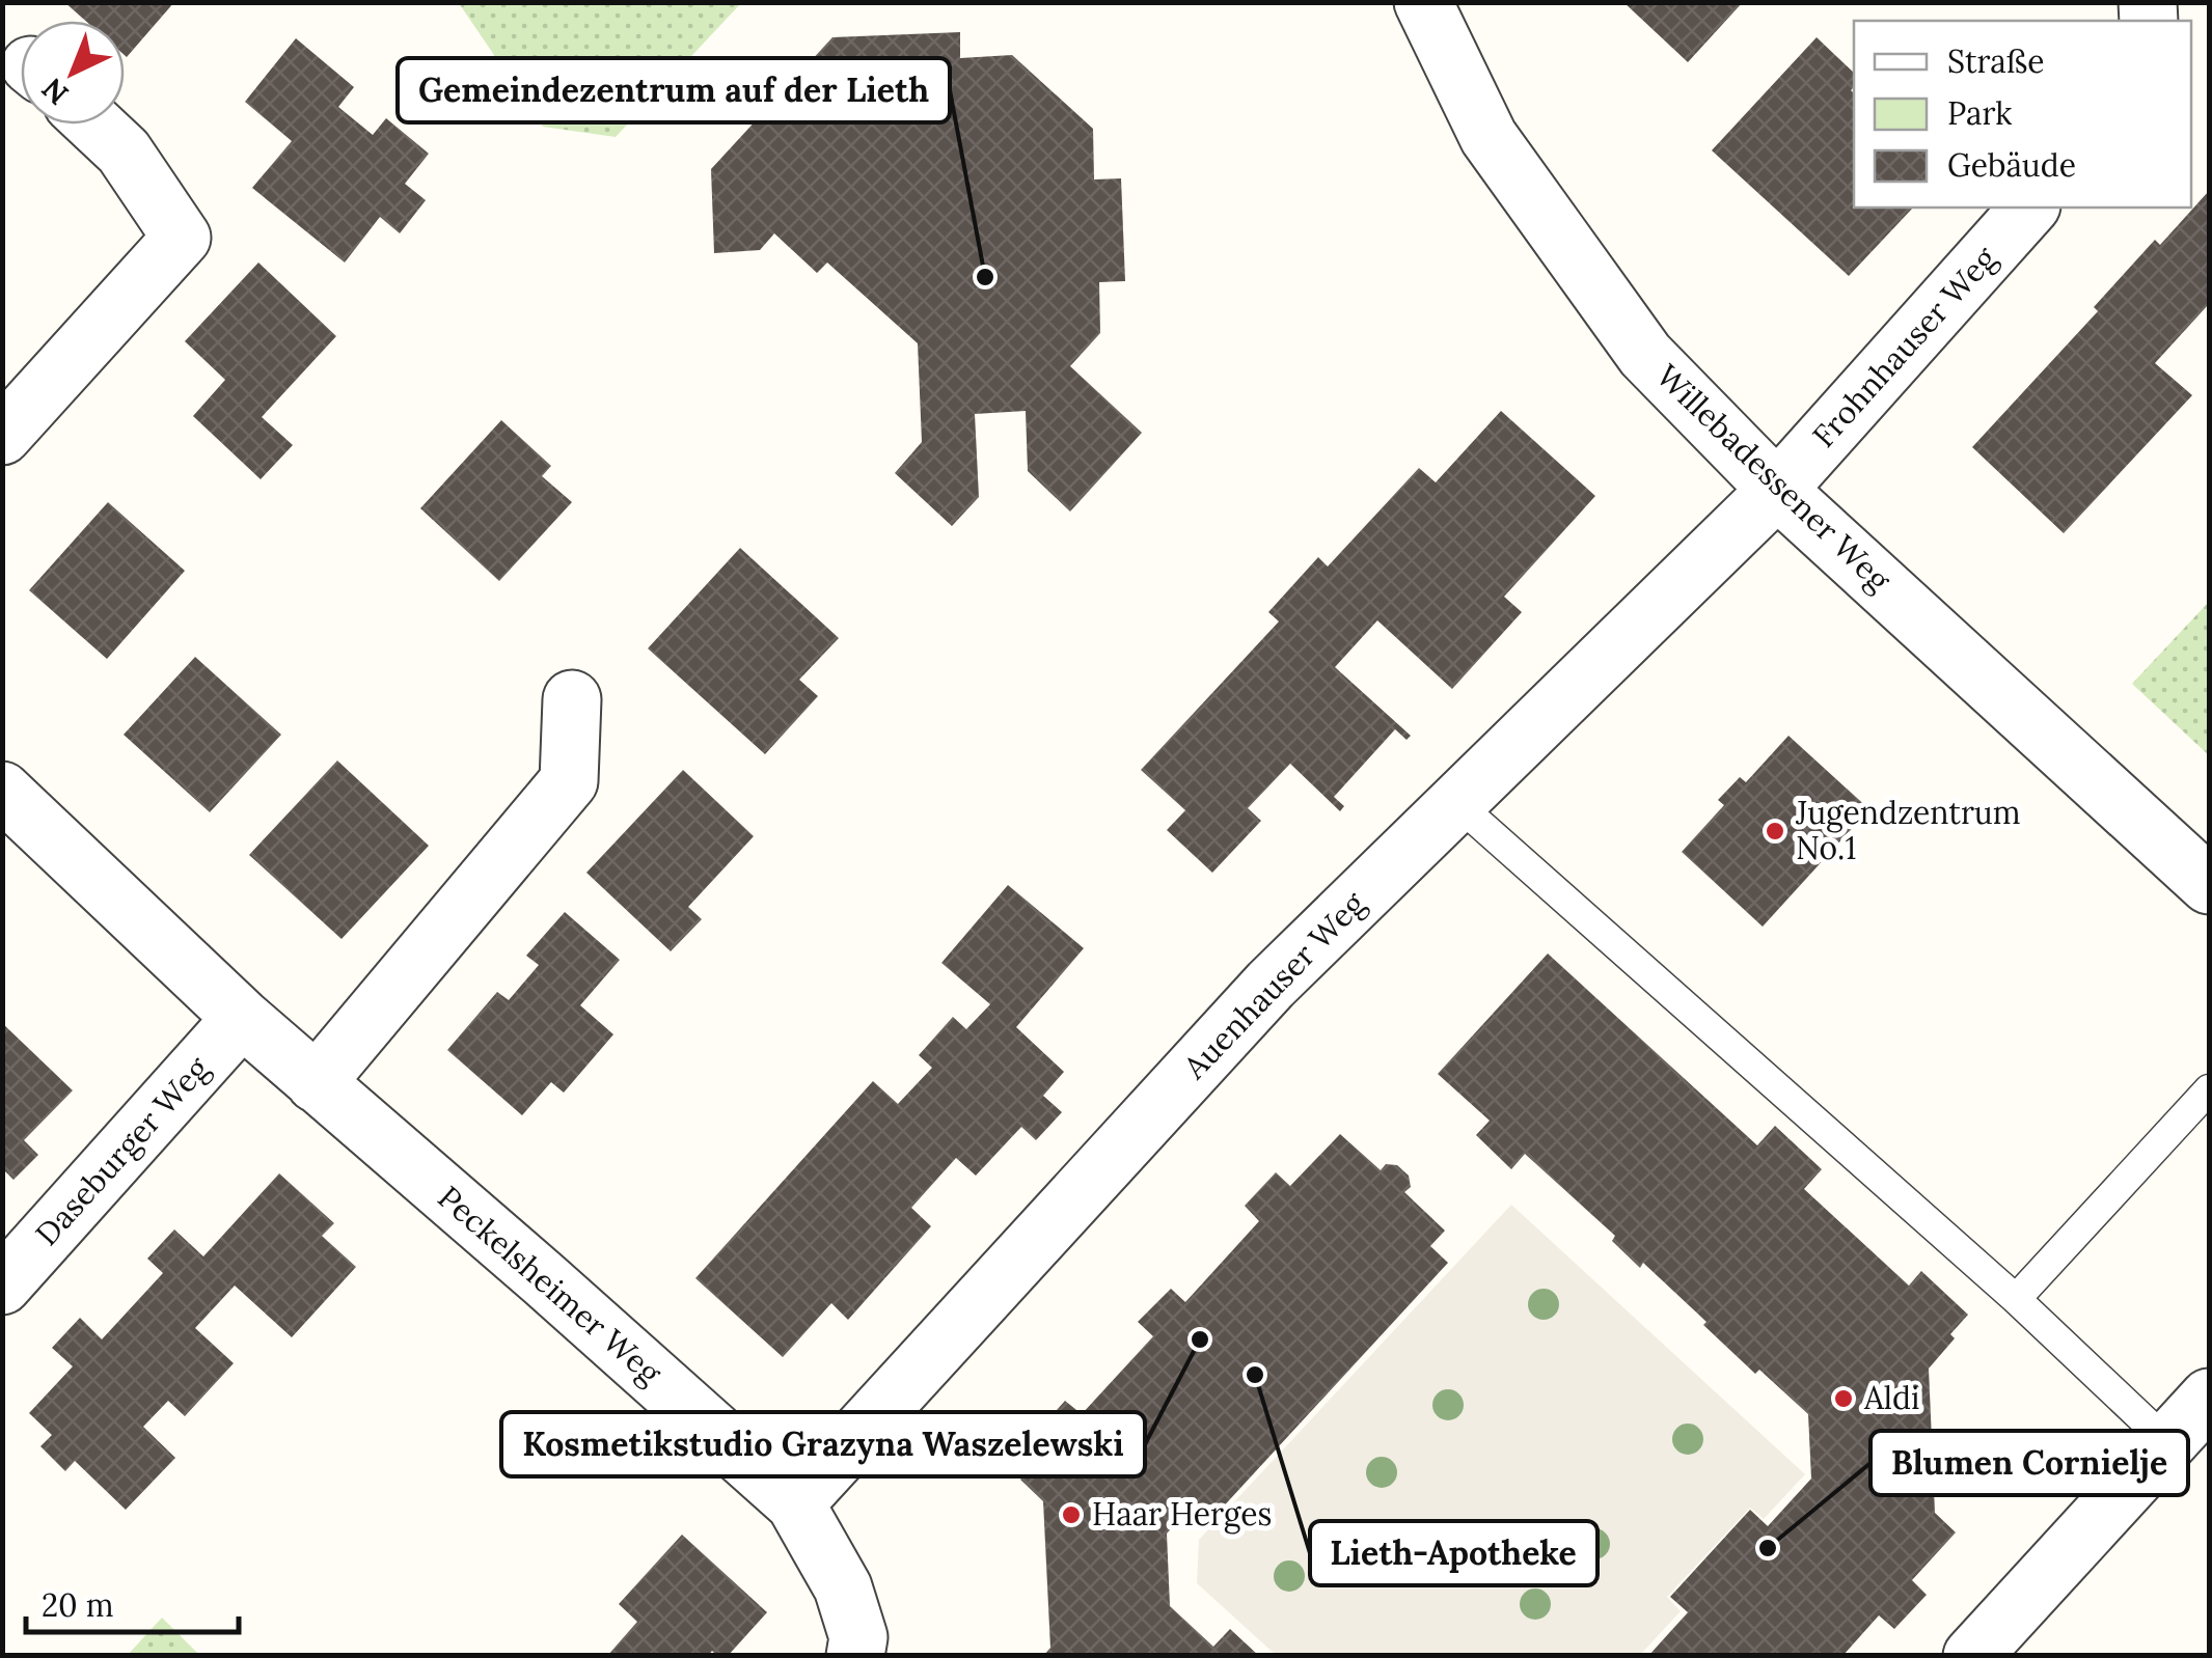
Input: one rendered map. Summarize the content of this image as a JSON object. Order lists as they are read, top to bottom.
{
  "streets": {
    "street": [
      "Frohnhauser Weg",
      "Willebadessener Weg",
      "Auenhauser Weg",
      "Daseburger Weg",
      "Peckelsheimer Weg"
    ]
  },
  "crossings": [
    ["Frohnhauser Weg", "Willebadessener Weg"],
    ["Frohnhauser Weg", "Auenhauser Weg"],
    ["Willebadessener Weg", "Auenhauser Weg"],
    ["Auenhauser Weg", "Peckelsheimer Weg"],
    ["Daseburger Weg", "Peckelsheimer Weg"]
  ],
  "places": [
    "Gemeindezentrum auf der Lieth",
    "Jugendzentrum No.1",
    "Kosmetikstudio Grazyna Waszelewski",
    "Lieth-Apotheke",
    "Aldi",
    "Haar Herges",
    "Blumen Cornielje"
  ],
  "legend": ["Straße", "Park", "Gebäude"],
  "scale_bar": "20 m",
  "north": "bottom left"
}
